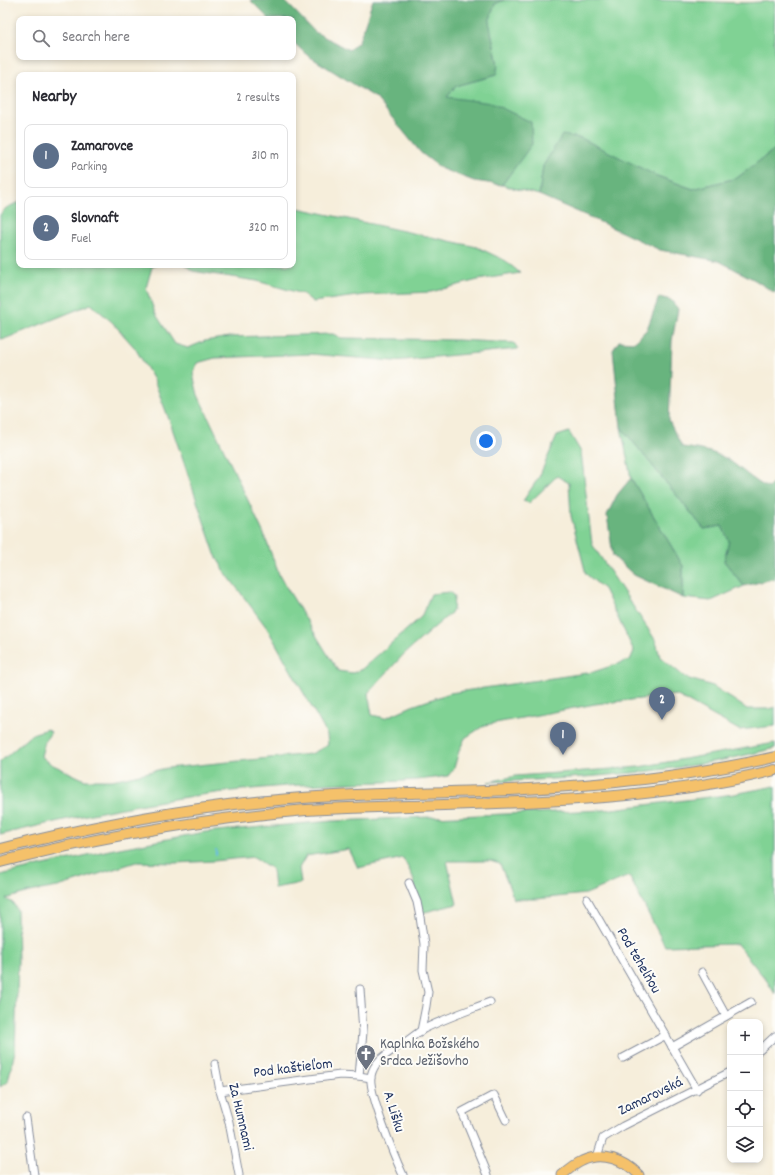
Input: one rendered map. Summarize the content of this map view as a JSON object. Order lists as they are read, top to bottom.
{
  "streets": {
    "street": [
      "Pod tehelňou",
      "Pod kaštieľom",
      "Zamarovská",
      "A. Lišku",
      "Za Humnami"
    ]
  },
  "crossings": [
    ["Pod tehelňou", "Zamarovská"],
    ["Pod kaštieľom", "A. Lišku"],
    ["Pod kaštieľom", "Za Humnami"]
  ],
  "places": {
    "church": ["Kaplnka Božského Srdca Ježišovho"]
  },
  "page": {
    "search": "Search here",
    "heading": ["Nearby", "2 results"],
    "list": [
      {
        "mark": "1",
        "name": "Zamarovce",
        "note": "Parking",
        "value": "310 m"
      },
      {
        "mark": "2",
        "name": "Slovnaft",
        "note": "Fuel",
        "value": "320 m"
      }
    ],
    "pins": ["2", "1"],
    "map_buttons": ["+", "−"]
  }
}
